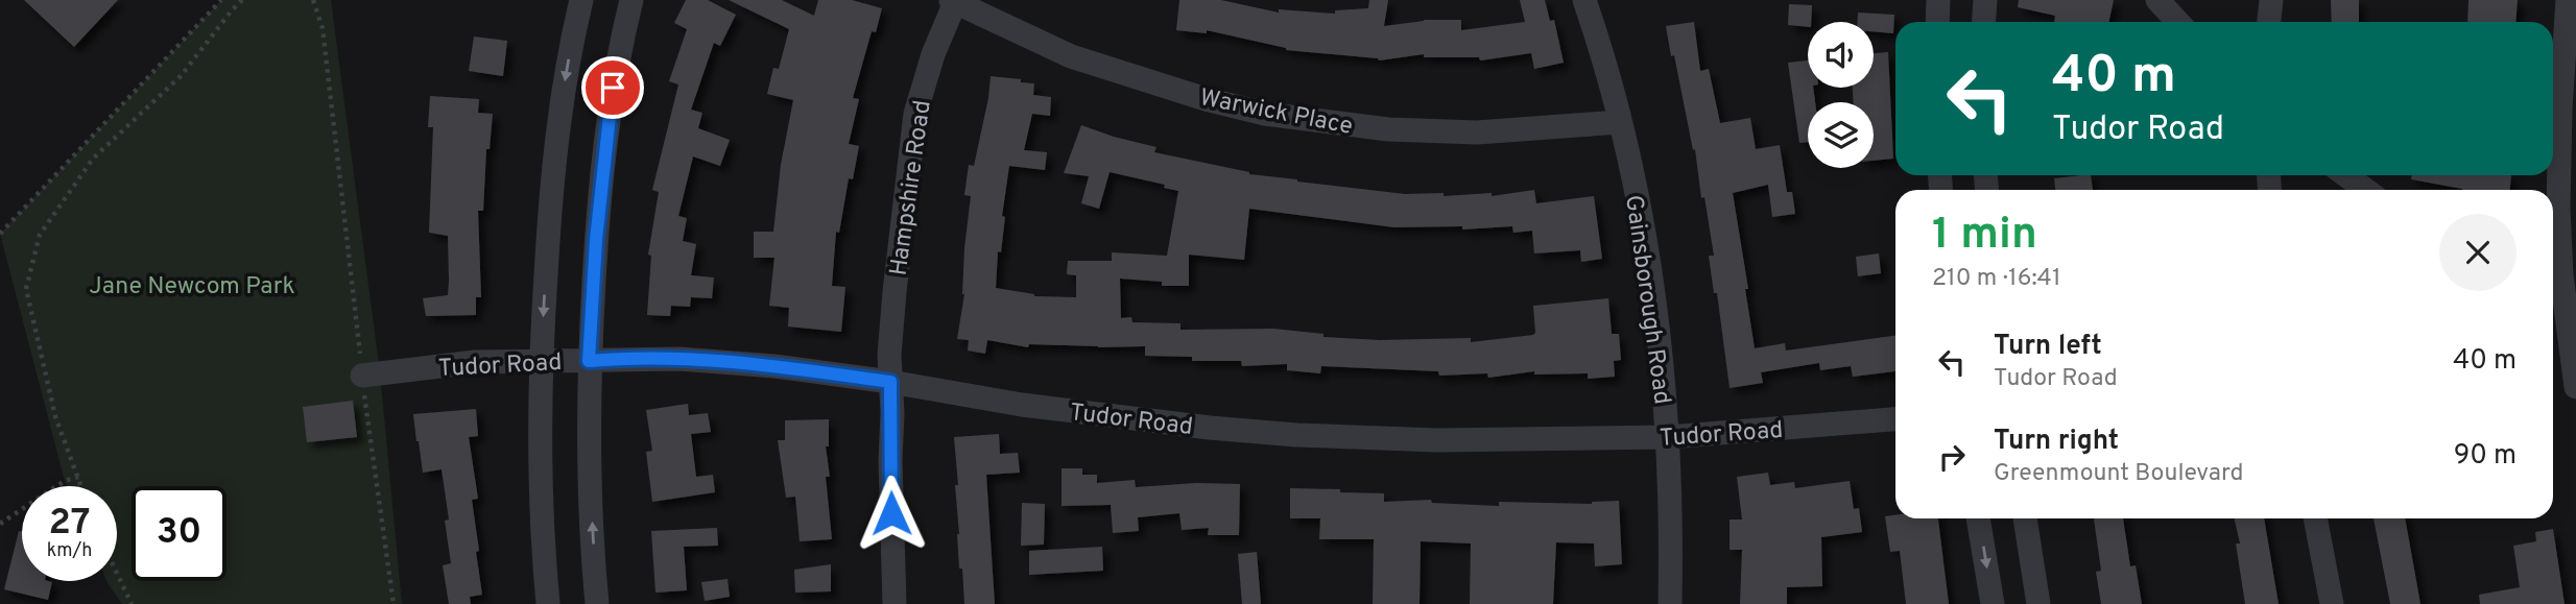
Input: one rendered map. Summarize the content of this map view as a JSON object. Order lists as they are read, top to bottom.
{
  "streets": {
    "street": [
      "Warwick Place",
      "Hampshire Road",
      "Gainsborough Road",
      "Tudor Road"
    ]
  },
  "crossings": [
    ["Warwick Place", "Hampshire Road"],
    ["Warwick Place", "Gainsborough Road"],
    ["Hampshire Road", "Tudor Road"],
    ["Gainsborough Road", "Tudor Road"]
  ],
  "parks": ["Jane Newcom Park"],
  "page": {
    "turn": ["40 m", "Tudor Road"],
    "heading": ["1 min", "210 m · 16:41"],
    "list": [
      {
        "name": "Turn left",
        "note": "Tudor Road",
        "value": "40 m"
      },
      {
        "name": "Turn right",
        "note": "Greenmount Boulevard",
        "value": "90 m"
      }
    ],
    "speed": "27 km/h",
    "limit": "30"
  }
}
